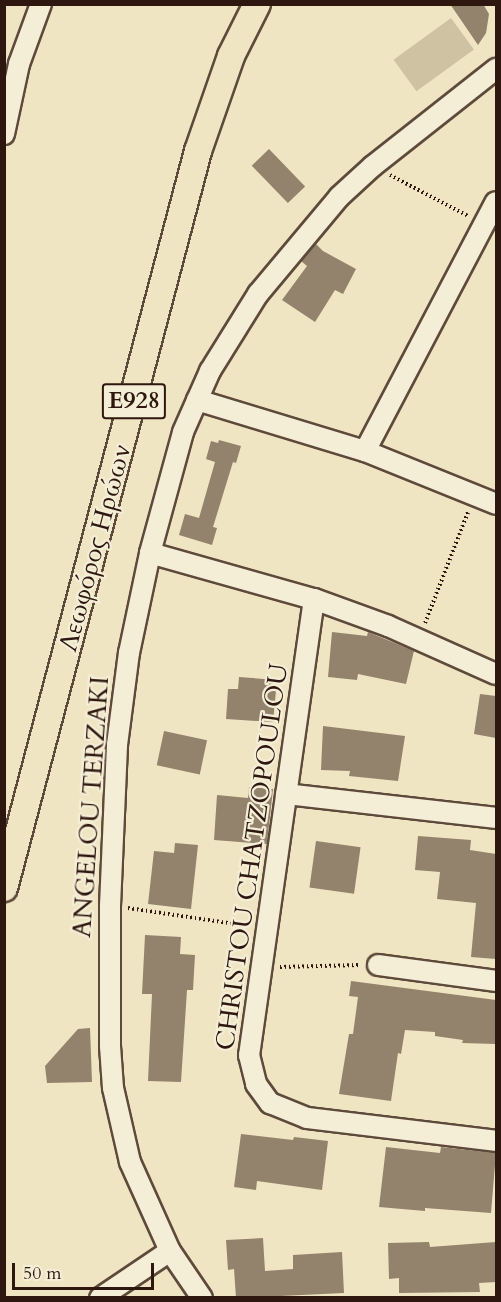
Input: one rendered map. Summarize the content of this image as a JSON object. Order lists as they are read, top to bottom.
{
  "streets": {
    "main road": ["E928", "Λεωφόρος Ηρώων"],
    "street": ["ANGELOU TERZAKI", "CHRISTOU CHATZOPOULOU"]
  },
  "scale_bar": "50 m"
}
